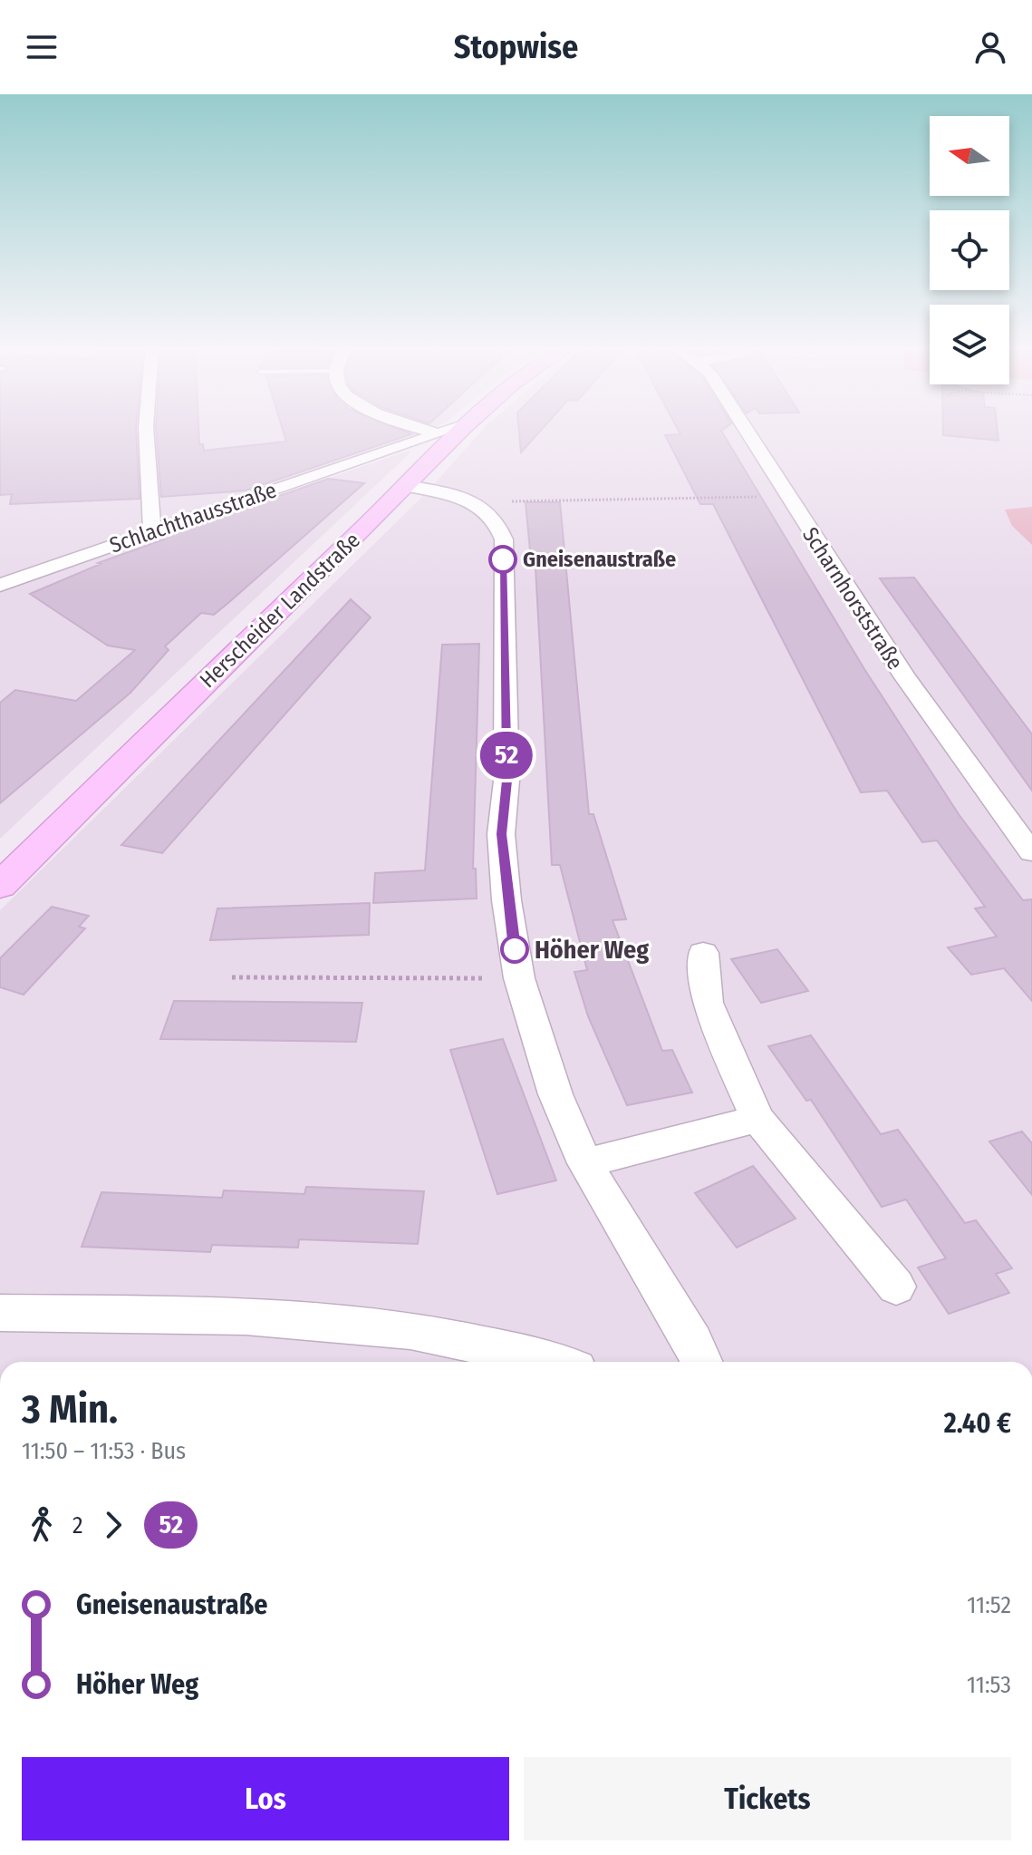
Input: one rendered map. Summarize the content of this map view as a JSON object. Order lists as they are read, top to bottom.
{
  "streets": {
    "main road": ["Herscheider Landstraße"],
    "street": ["Schlachthausstraße", "Scharnhorststraße"]
  },
  "places": ["Gneisenaustraße", "Höher Weg"],
  "lines": ["bus line 52"],
  "north": "left",
  "page": {
    "header": "Stopwise",
    "on_map": "52",
    "heading": ["3 Min.", "11:50 – 11:53 · Bus", "2.40 €"],
    "legs": ["2", "52"],
    "list": [
      {
        "name": "Gneisenaustraße",
        "value": "11:52"
      },
      {
        "name": "Höher Weg",
        "value": "11:53"
      }
    ],
    "buttons": ["Los", "Tickets"]
  }
}
